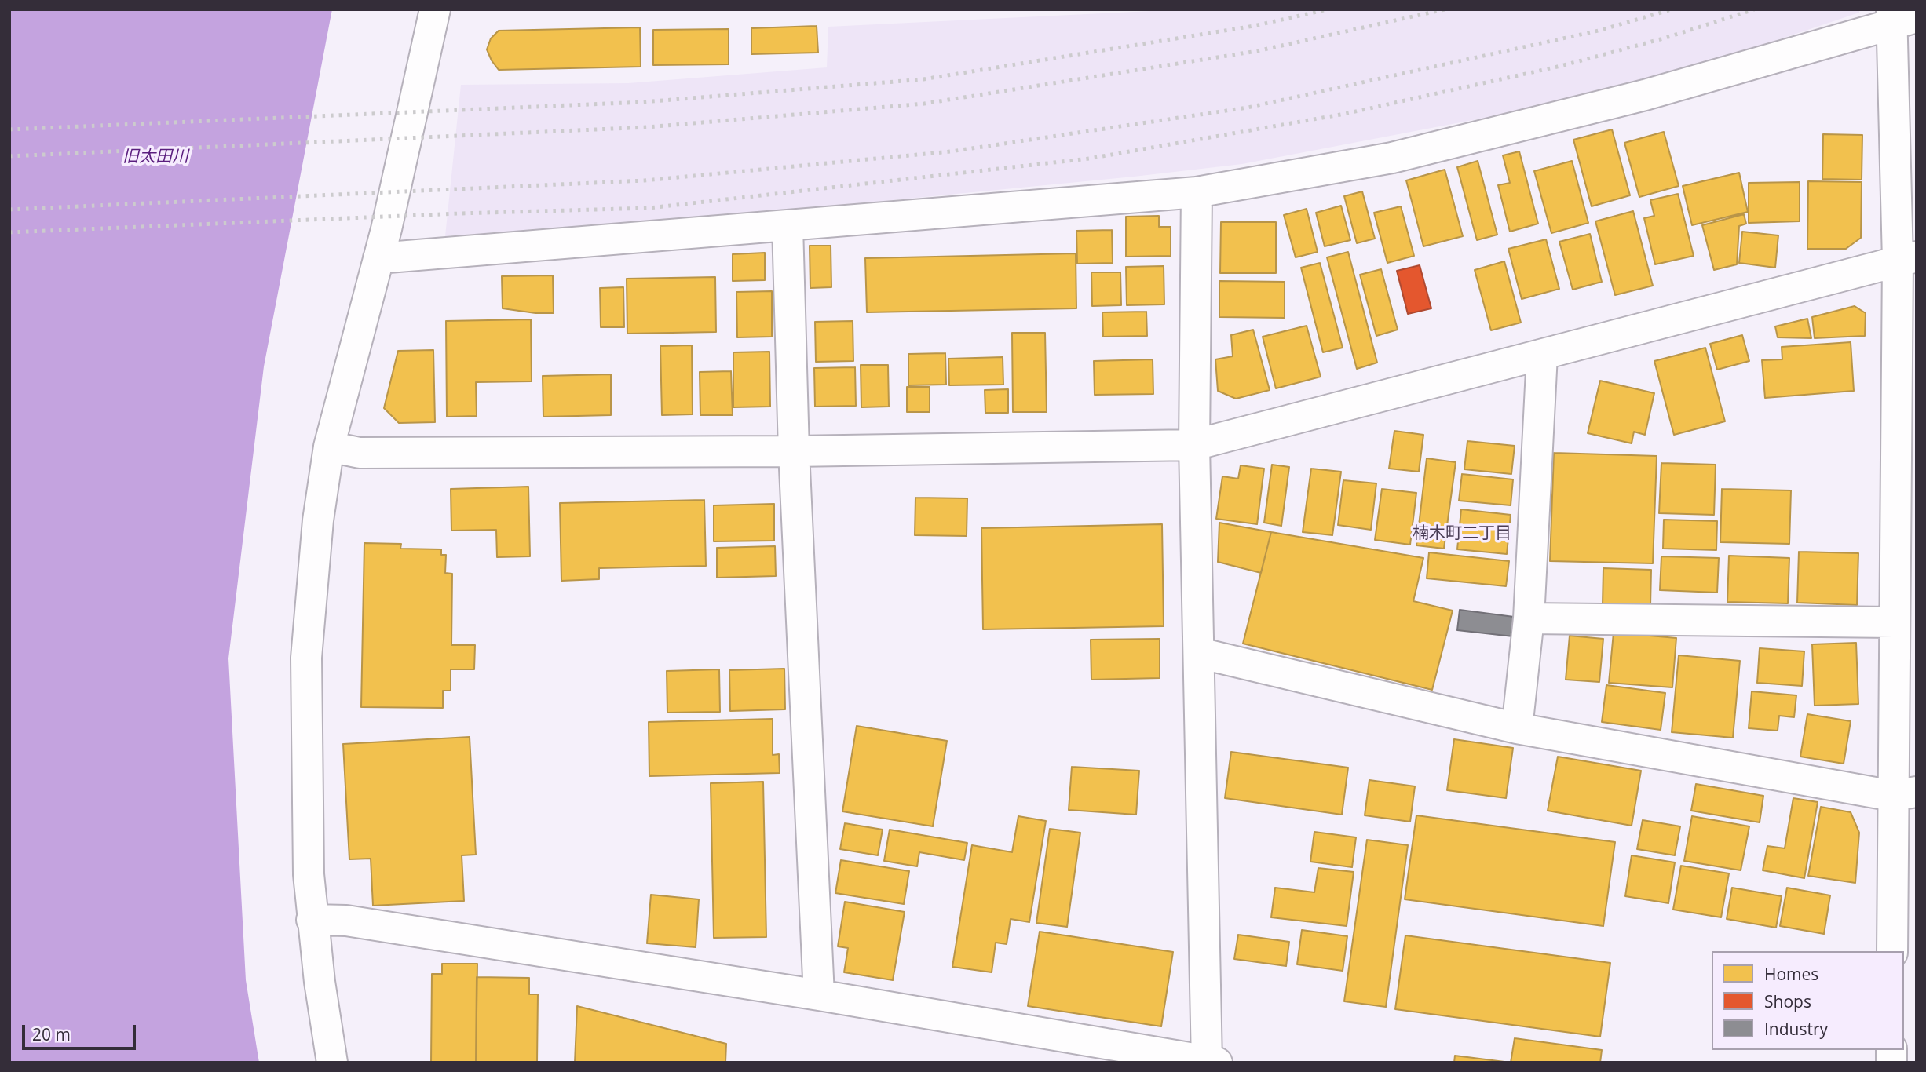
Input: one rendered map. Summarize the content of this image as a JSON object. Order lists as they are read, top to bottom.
{
  "districts": ["楠木町二丁目"],
  "water": ["旧太田川"],
  "legend": ["Homes", "Shops", "Industry"],
  "scale_bar": "20 m"
}
